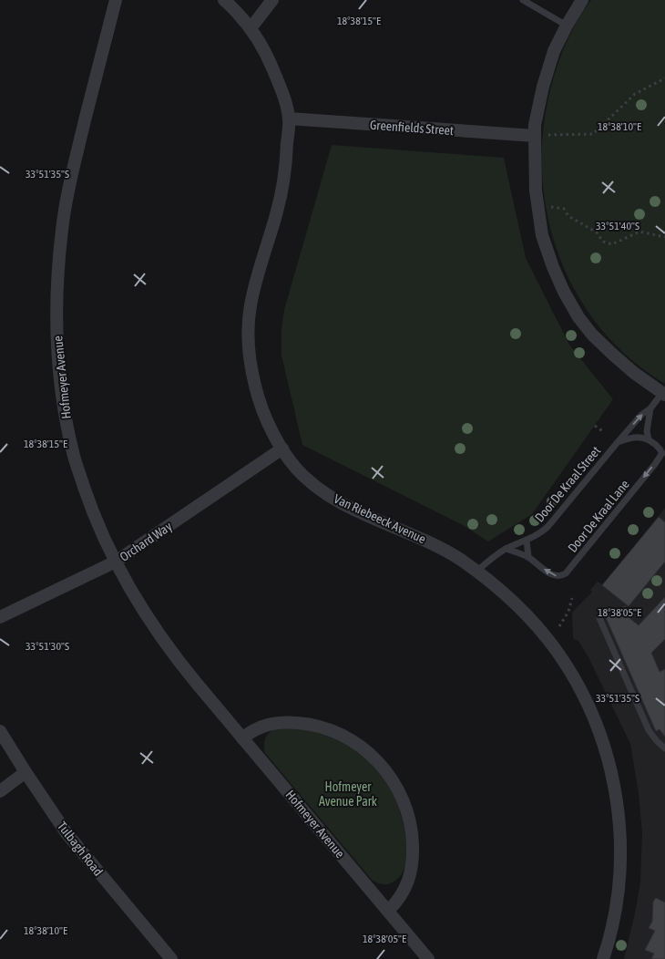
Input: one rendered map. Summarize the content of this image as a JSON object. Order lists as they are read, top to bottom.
{
  "streets": {
    "street": [
      "Greenfields Street",
      "Hofmeyer Avenue",
      "Van Riebeeck Avenue",
      "Orchard Way",
      "Tulbagh Road"
    ],
    "lane": ["Door De Kraal Street", "Door De Kraal Lane"]
  },
  "crossings": [
    ["Greenfields Street", "Van Riebeeck Avenue"],
    ["Hofmeyer Avenue", "Orchard Way"],
    ["Door De Kraal Street", "Door De Kraal Lane"],
    ["Door De Kraal Street", "Van Riebeeck Avenue"],
    ["Van Riebeeck Avenue", "Orchard Way"]
  ],
  "parks": ["Hofmeyer Avenue Park"],
  "coordinates": [
    "18°38'15\"E",
    "18°38'10\"E",
    "33°51'35\"S",
    "33°51'40\"S",
    "18°38'05\"E",
    "33°51'30\"S"
  ]
}
